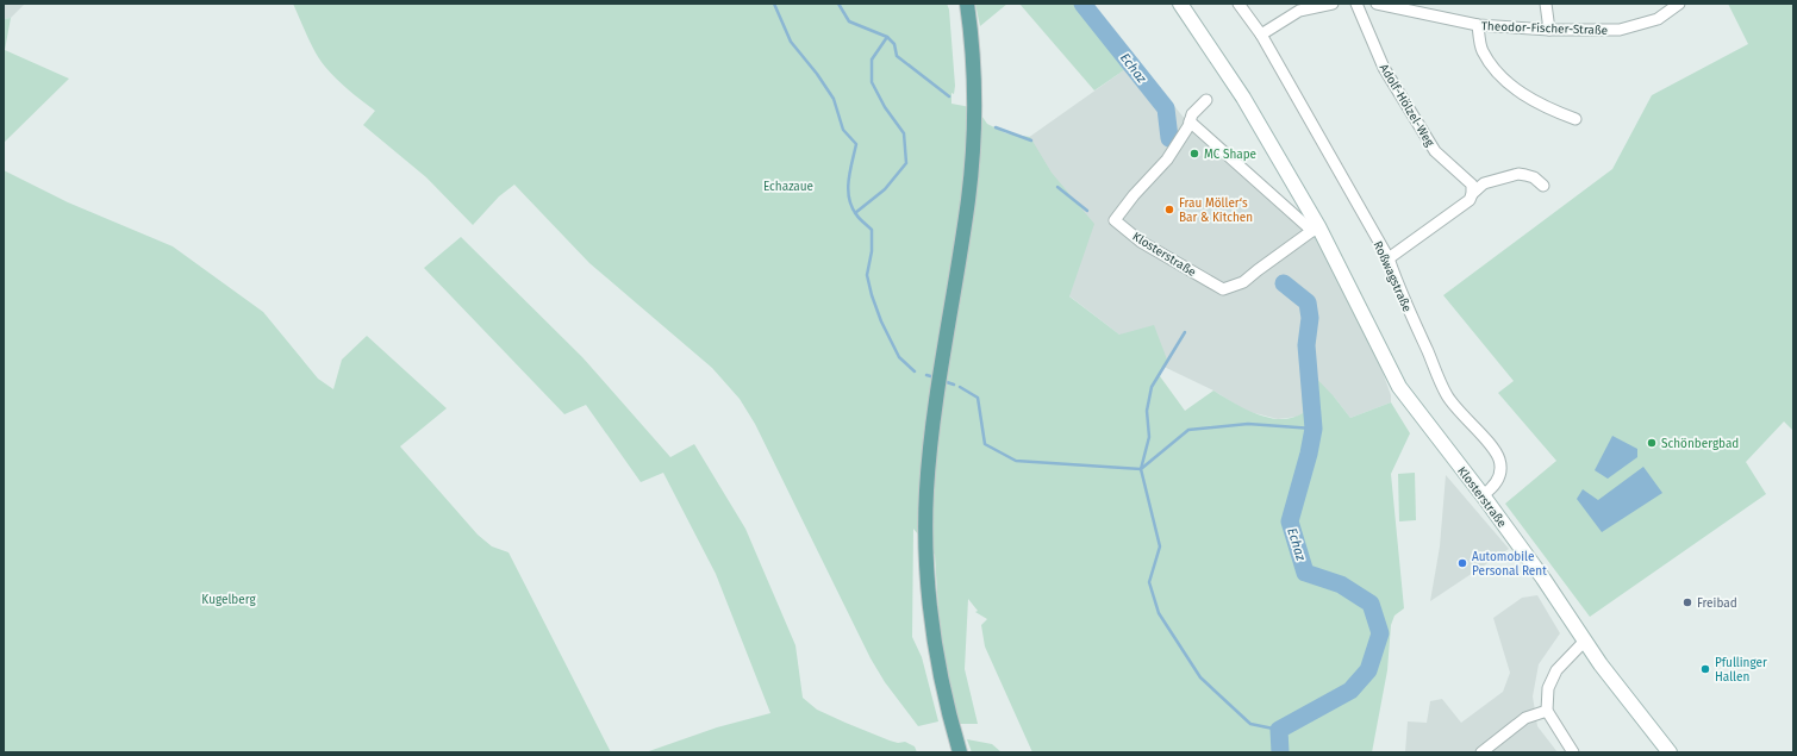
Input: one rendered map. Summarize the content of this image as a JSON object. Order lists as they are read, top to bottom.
{
  "streets": {
    "main road": ["Klosterstraße"],
    "street": ["Theodor-Fischer-Straße", "Adolf-Hölzel-Weg", "Roßwagstraße"]
  },
  "crossings": [
    ["Klosterstraße", "Roßwagstraße"]
  ],
  "water": ["Echaz"],
  "parks": ["Echazaue", "Kugelberg"],
  "places": [
    "MC Shape",
    "Frau Möller‘s Bar & Kitchen",
    "Schönbergbad",
    "Automobile Personal Rent",
    "Freibad",
    "Pfullinger Hallen"
  ]
}
